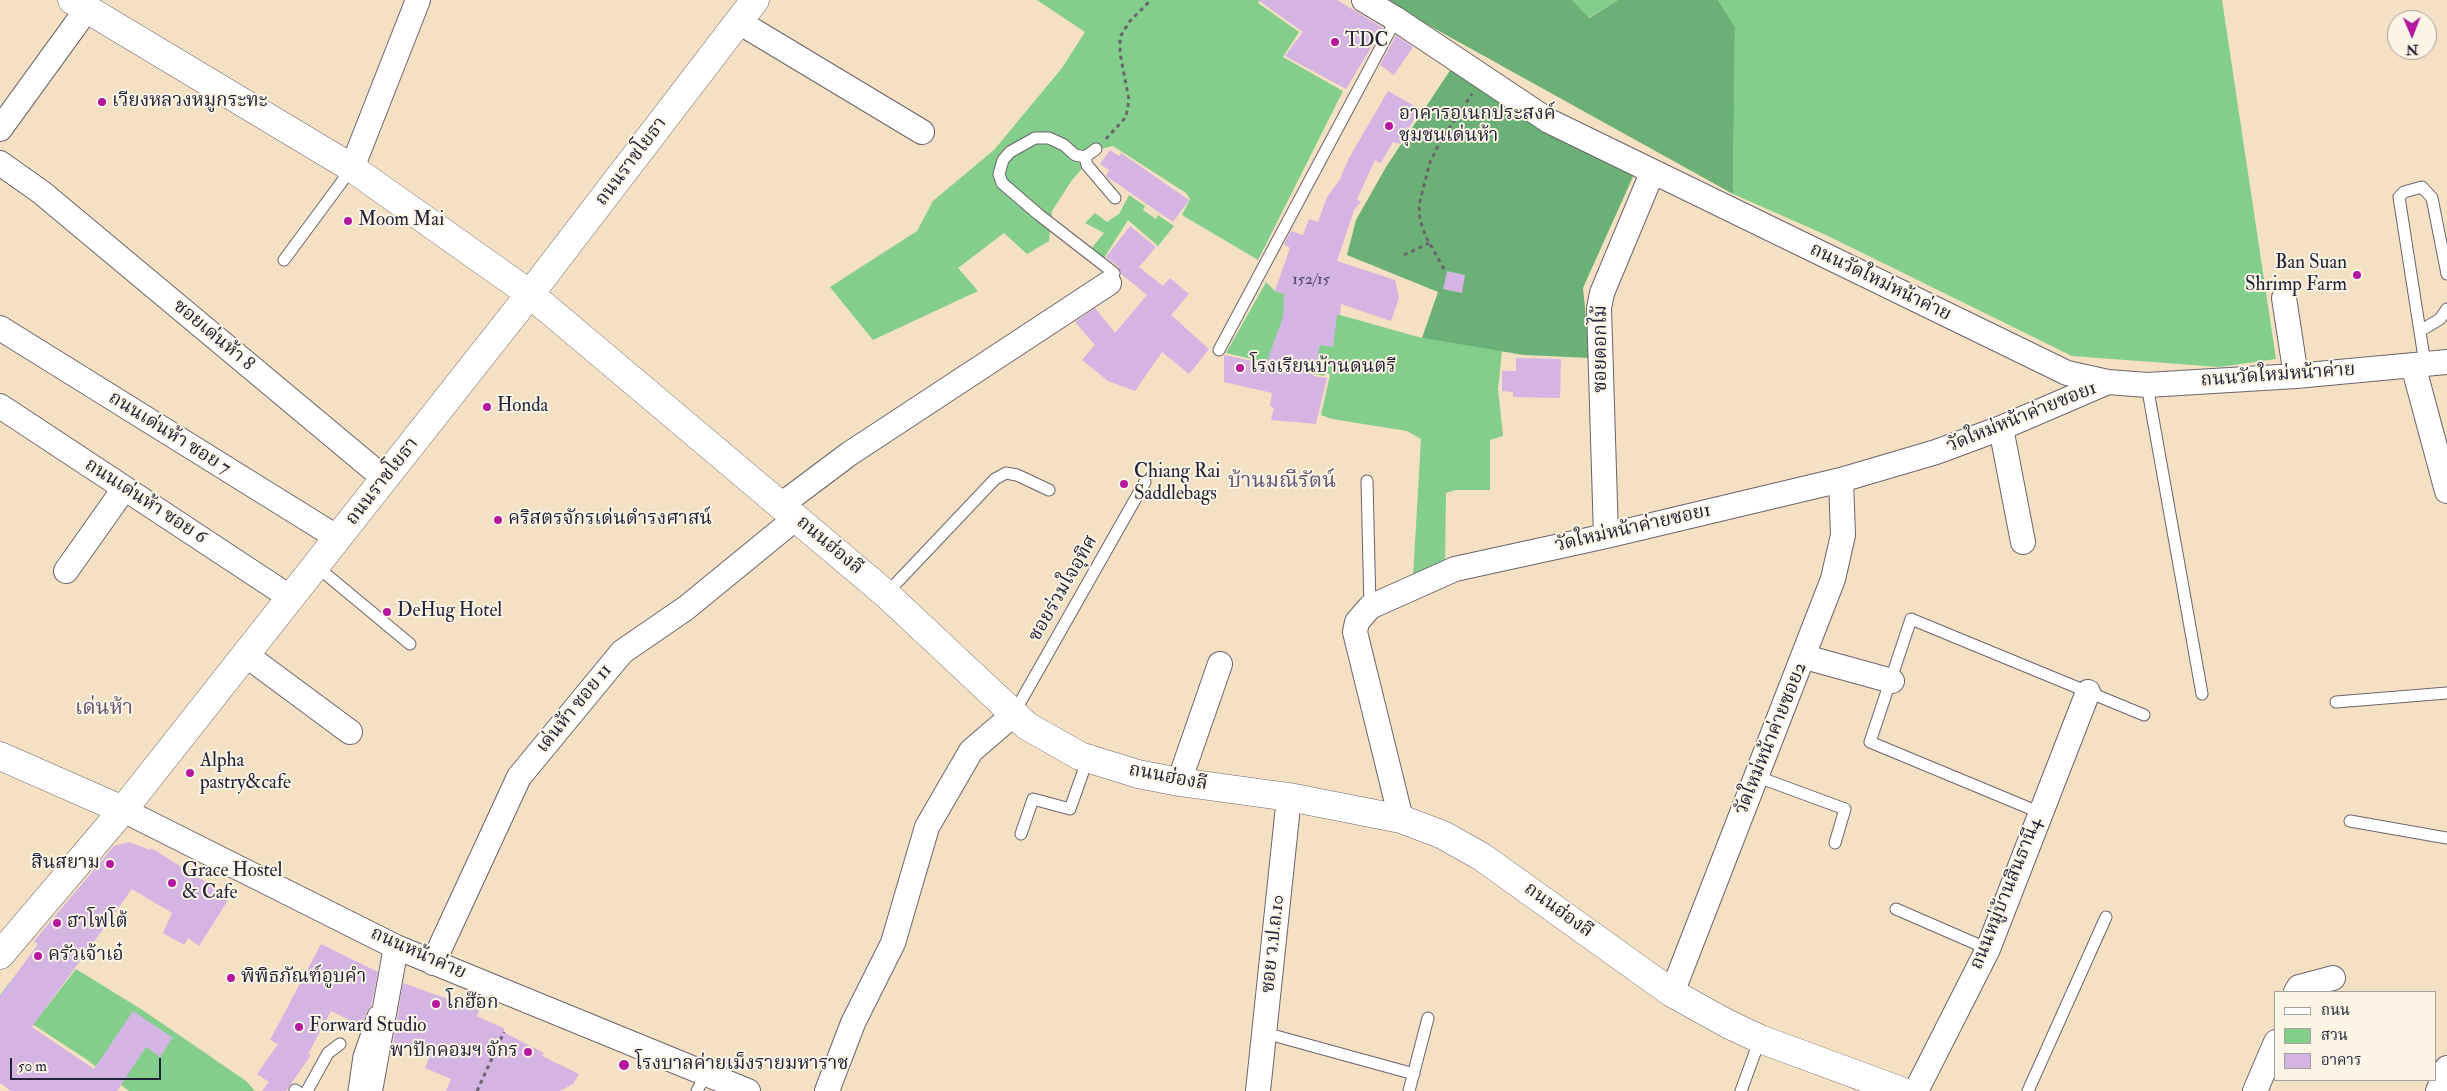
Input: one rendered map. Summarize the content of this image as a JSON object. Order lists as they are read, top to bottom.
{
  "streets": {
    "street": [
      "ถนนราชโยธา",
      "ถนนวัดใหม่หน้าค่าย",
      "ซอยเด่นห้า 8",
      "ซอยดอกไม้",
      "วัดใหม่หน้าค่ายซอย1",
      "ถนนเด่นห้า ซอย 7",
      "ถนนเด่นห้า ซอย 6",
      "ถนนฮ่องลี",
      "เด่นห้า ซอย 11",
      "วัดใหม่หน้าค่ายซอย2",
      "ถนนหมู่บ้านสินธานี4",
      "ซอย ว.ป.ถ.10",
      "ถนนหน้าค่าย"
    ],
    "lane": ["ซอยร่วมใจอุทิศ"]
  },
  "crossings": [
    ["ถนนราชโยธา", "ซอยเด่นห้า 8"],
    ["ถนนราชโยธา", "ถนนเด่นห้า ซอย 7"],
    ["ถนนราชโยธา", "ถนนเด่นห้า ซอย 6"],
    ["ถนนราชโยธา", "ถนนฮ่องลี"],
    ["ถนนราชโยธา", "ถนนหน้าค่าย"],
    ["ถนนวัดใหม่หน้าค่าย", "ซอยดอกไม้"],
    ["ถนนวัดใหม่หน้าค่าย", "วัดใหม่หน้าค่ายซอย1"],
    ["ซอยดอกไม้", "วัดใหม่หน้าค่ายซอย1"],
    ["วัดใหม่หน้าค่ายซอย1", "วัดใหม่หน้าค่ายซอย2"],
    ["ถนนฮ่องลี", "ซอยร่วมใจอุทิศ"],
    ["ถนนฮ่องลี", "เด่นห้า ซอย 11"],
    ["ถนนฮ่องลี", "วัดใหม่หน้าค่ายซอย2"],
    ["ถนนฮ่องลี", "ซอย ว.ป.ถ.10"],
    ["เด่นห้า ซอย 11", "ถนนหน้าค่าย"]
  ],
  "districts": ["บ้านมณีรัตน์", "เด่นห้า"],
  "places": [
    "TDC",
    "เวียงหลวงหมูกระทะ",
    "อาคารอเนกประสงค์ ชุมชนเด่นห้า",
    "Moom Mai",
    "Ban Suan Shrimp Farm",
    "โรงเรียนบ้านดนตรี",
    "Honda",
    "Chiang Rai Saddlebags",
    "คริสตรจักรเด่นดำรงศาสน์",
    "DeHug Hotel",
    "Alpha pastry&cafe",
    "สินสยาม",
    "Grace Hostel & Cafe",
    "ฮาโฟโต้",
    "ครัวเจ้าเอ๋",
    "พิพิธภัณฑ์อูบคำ",
    "โกฮ๊อก",
    "Forward Studio",
    "พาปักคอมฯ จักร",
    "โรงบาลค่ายเม็งรายมหาราช"
  ],
  "house_numbers": ["152/15"],
  "legend": ["ถนน", "สวน", "อาคาร"],
  "scale_bar": "50 m",
  "north": "bottom"
}
